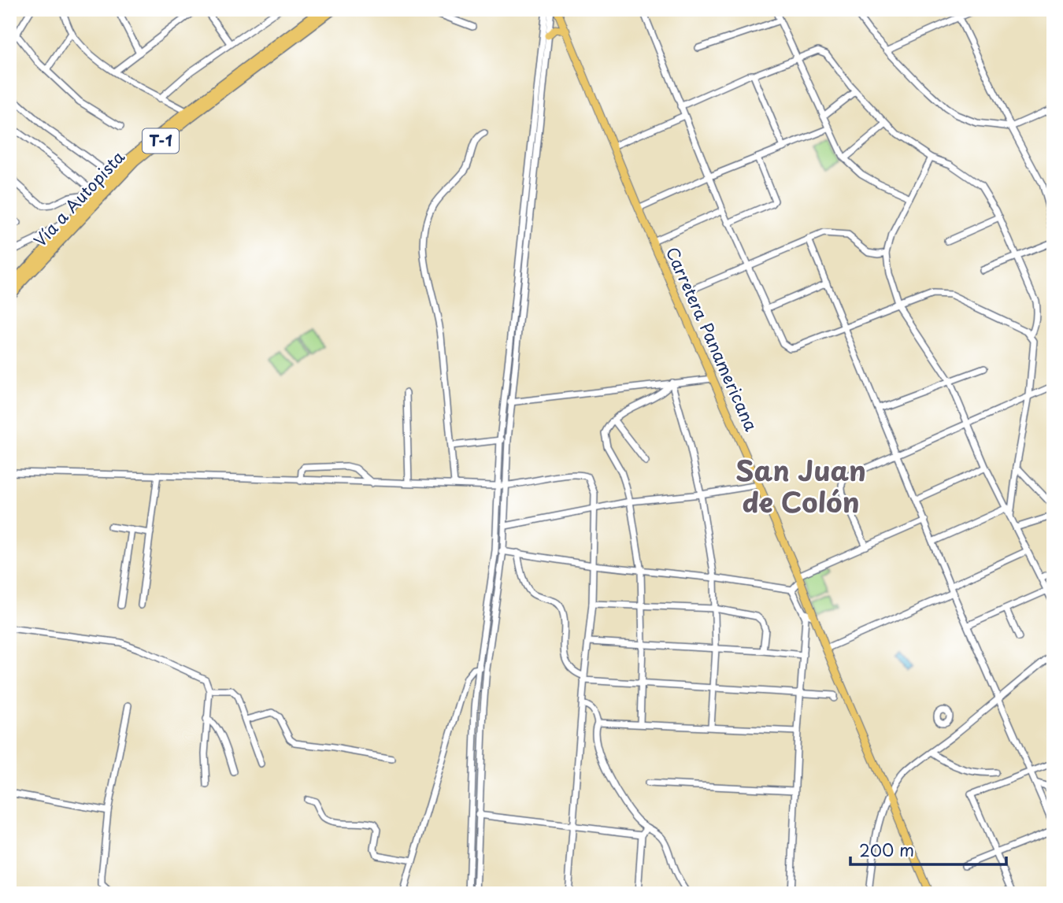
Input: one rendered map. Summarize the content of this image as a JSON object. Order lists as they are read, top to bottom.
{
  "streets": {
    "highway": ["T-1", "Vía a Autopista"],
    "main road": ["Carretera Panamericana"]
  },
  "districts": ["San Juan de Colón"],
  "scale_bar": "200 m"
}
